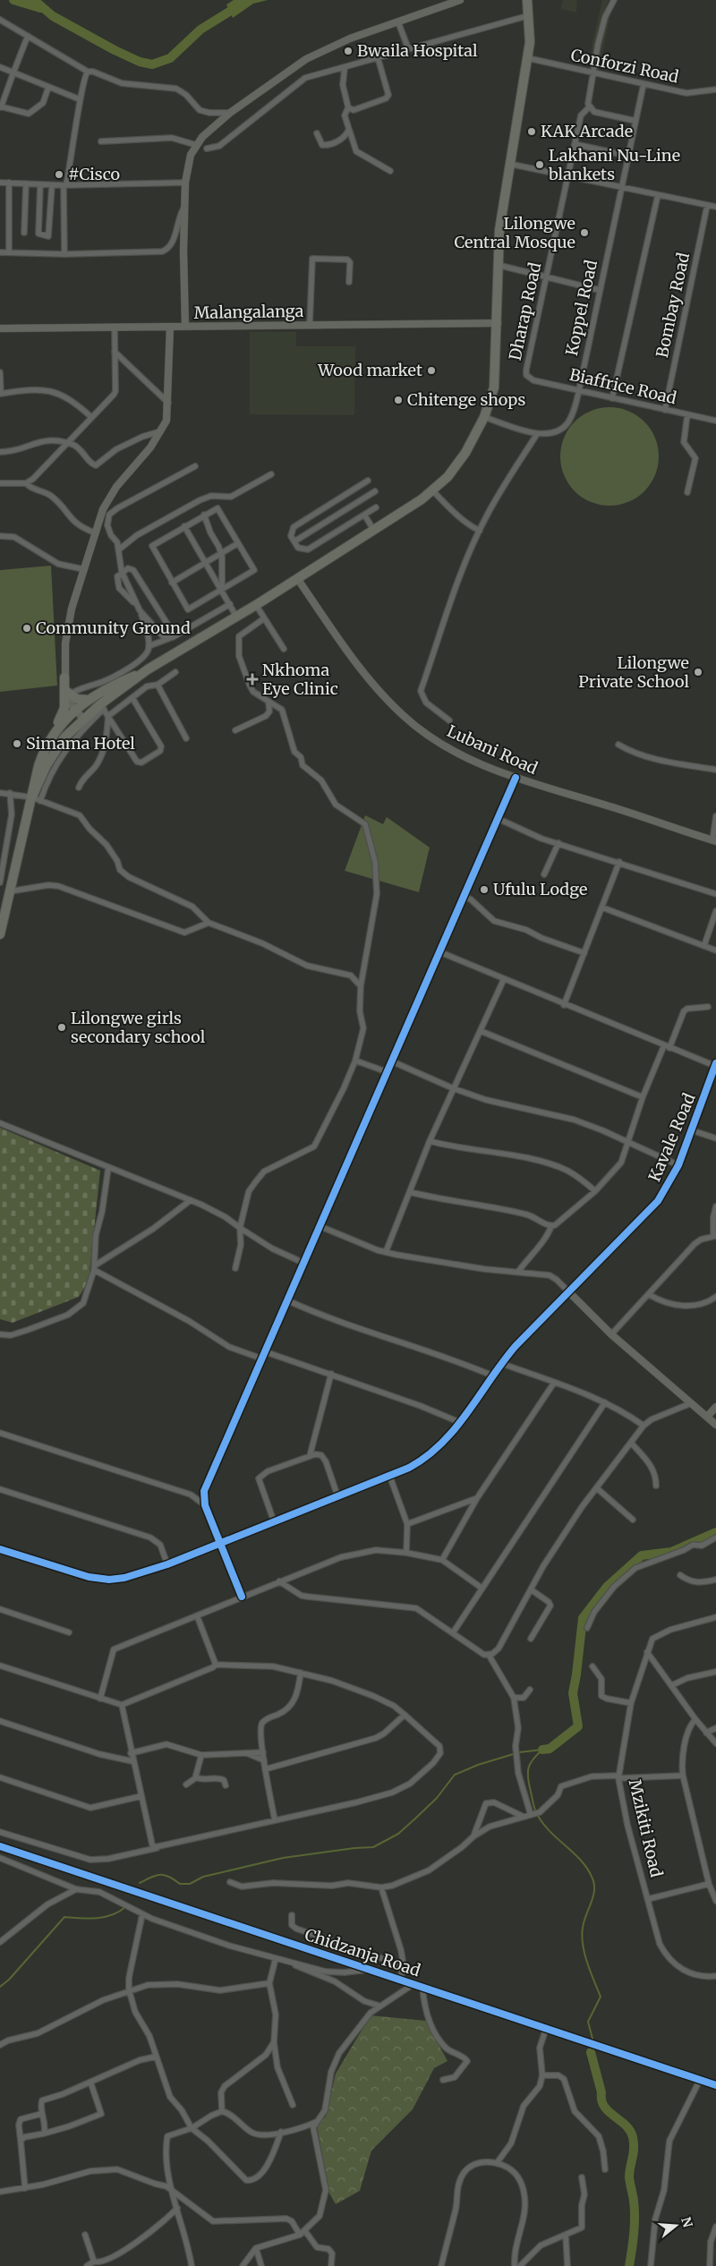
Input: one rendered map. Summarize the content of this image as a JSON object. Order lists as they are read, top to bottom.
{
  "streets": {
    "street": [
      "Conforzi Road",
      "Bombay Road",
      "Koppel Road",
      "Dharap Road",
      "Malangalanga",
      "Biaffrice Road",
      "Lubani Road",
      "Kavale Road",
      "Mzikiti Road",
      "Chidzanja Road"
    ]
  },
  "crossings": [
    ["Conforzi Road", "Koppel Road"],
    ["Bombay Road", "Biaffrice Road"],
    ["Koppel Road", "Biaffrice Road"],
    ["Dharap Road", "Biaffrice Road"]
  ],
  "places": {
    "other": [
      "Bwaila Hospital",
      "KAK Arcade",
      "Lakhani Nu-Line blankets",
      "#Cisco",
      "Lilongwe Central Mosque",
      "Wood market",
      "Chitenge shops",
      "Community Ground",
      "Lilongwe Private School",
      "Simama Hotel",
      "Ufulu Lodge",
      "Lilongwe girls secondary school"
    ],
    "health": ["Nkhoma Eye Clinic"]
  },
  "north": "right"
}
